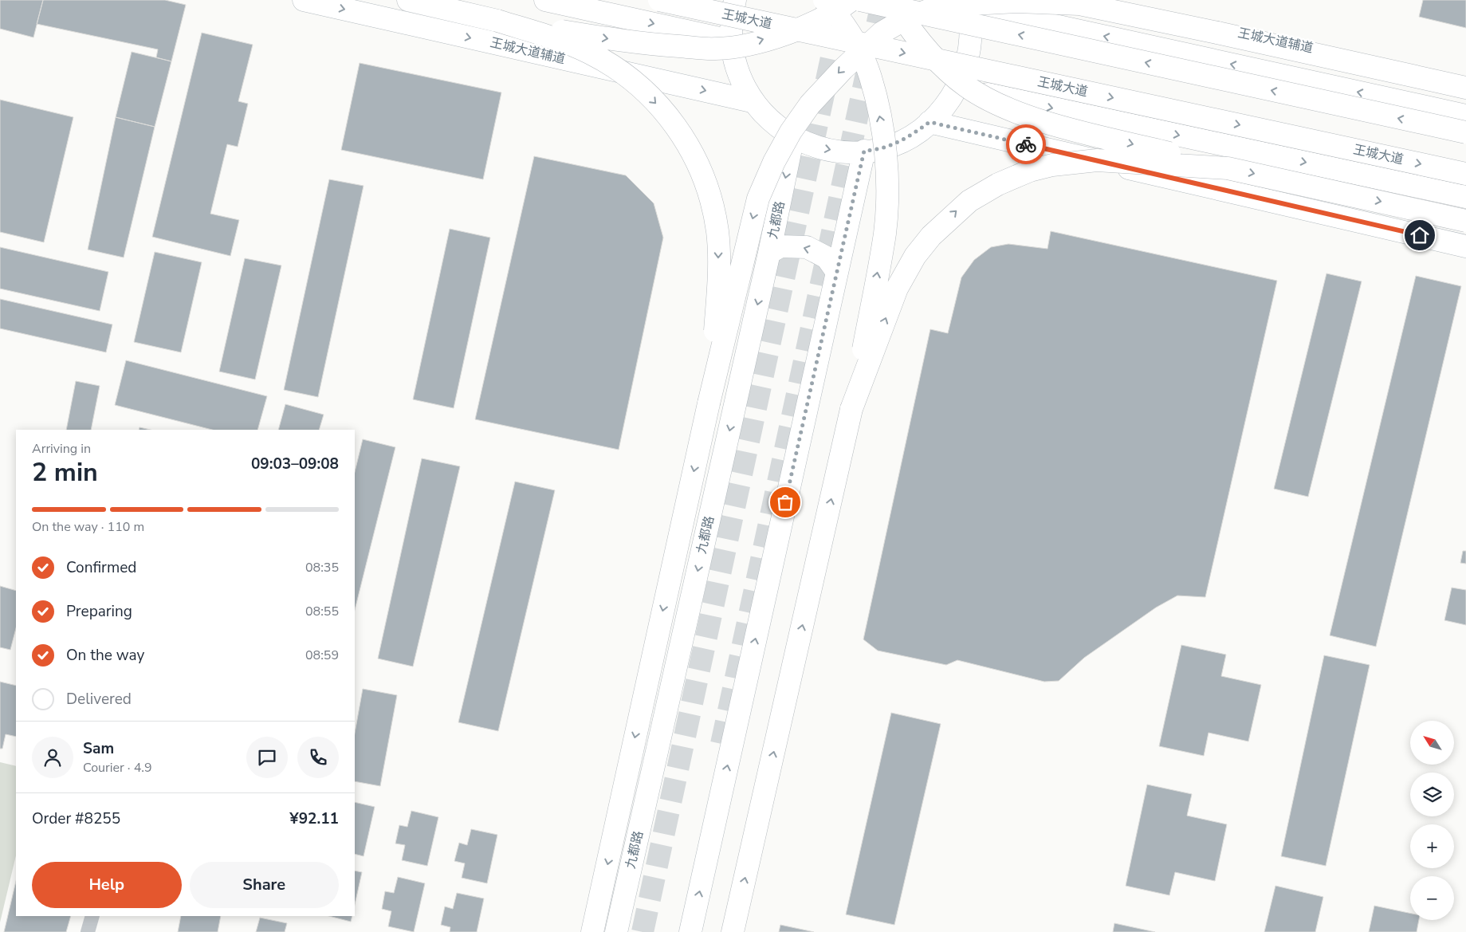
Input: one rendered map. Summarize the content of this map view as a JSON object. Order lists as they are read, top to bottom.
{
  "streets": {
    "main road": ["王城大道", "王城大道辅道", "九都路"]
  },
  "north": "top left",
  "page": {
    "heading": ["2 min", "Arriving in", "09:03–09:08"],
    "panel": [
      "Sam",
      "Courier · 4.9",
      "Order #8255",
      "¥92.11"
    ],
    "bar": "On the way · 110 m",
    "list": [
      ["Confirmed", "08:35"],
      ["Preparing", "08:55"],
      ["On the way", "08:59"],
      "Delivered"
    ],
    "map_buttons": ["+", "−"],
    "buttons": ["Help", "Share"]
  }
}
